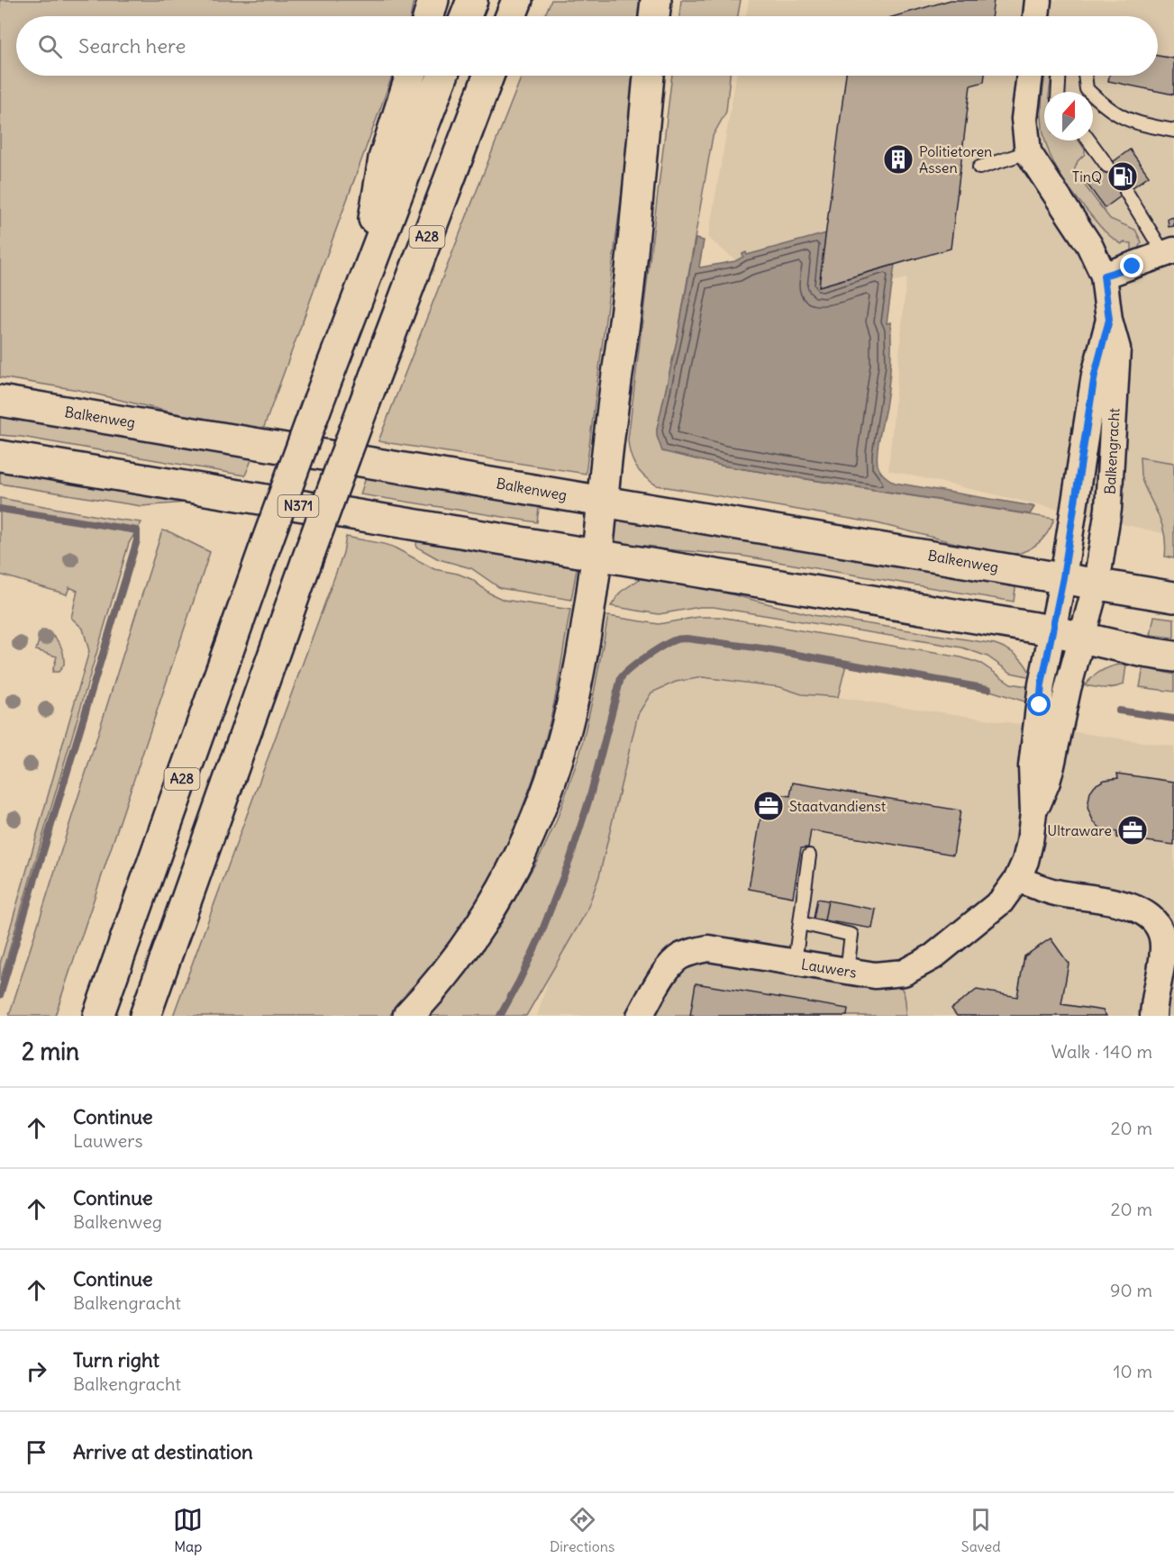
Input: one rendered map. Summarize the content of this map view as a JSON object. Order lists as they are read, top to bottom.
{
  "streets": {
    "main road": ["A28", "Balkenweg", "N371"],
    "street": ["Balkengracht", "Lauwers"]
  },
  "crossings": [
    ["Balkenweg", "Balkengracht"]
  ],
  "places": {
    "building": ["Politietoren Assen"],
    "fuel station": ["TinQ"],
    "office": ["Staatvandienst", "Ultraware"]
  },
  "north": "top",
  "page": {
    "search": "Search here",
    "heading": ["2 min", "Walk · 140 m"],
    "list": [
      ["Continue", "Lauwers", "20 m"],
      ["Continue", "Balkenweg", "20 m"],
      ["Continue", "Balkengracht", "90 m"],
      ["Turn right", "Balkengracht", "10 m"],
      "Arrive at destination"
    ],
    "nav": ["Map", "Directions", "Saved"]
  }
}
